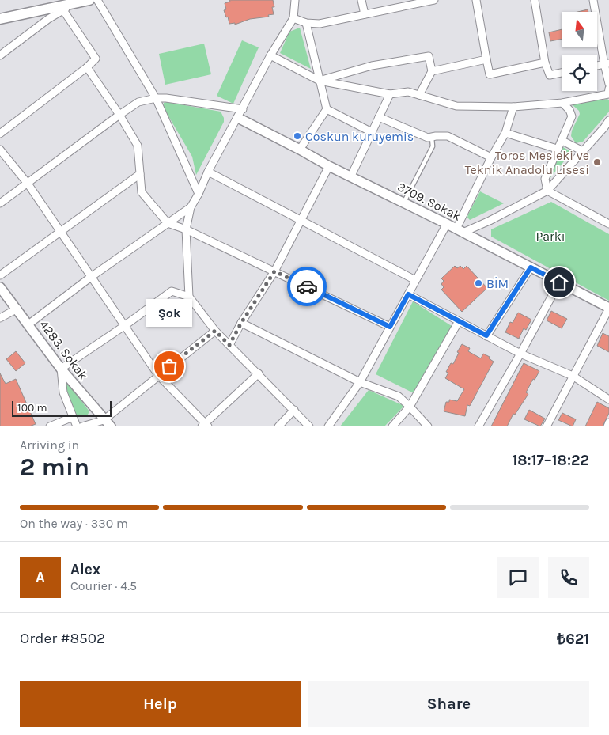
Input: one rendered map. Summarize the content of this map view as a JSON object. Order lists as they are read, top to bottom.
{
  "streets": {
    "street": ["3709. Sokak", "4283. Sokak"]
  },
  "parks": ["Parkı"],
  "places": [
    "Coskun kuruyemis",
    "Toros Mesleki ve Teknik Anadolu Lisesi",
    "BİM",
    "Şok"
  ],
  "scale_bar": "100 m",
  "north": "top",
  "page": {
    "bubble": "Şok",
    "scale": "100 m",
    "heading": ["2 min", "Arriving in", "18:17–18:22"],
    "panel": [
      "Alex",
      "Courier · 4.5",
      "Order #8502",
      "₺621"
    ],
    "bar": "On the way · 330 m",
    "round": "A",
    "buttons": ["Help", "Share"]
  }
}
